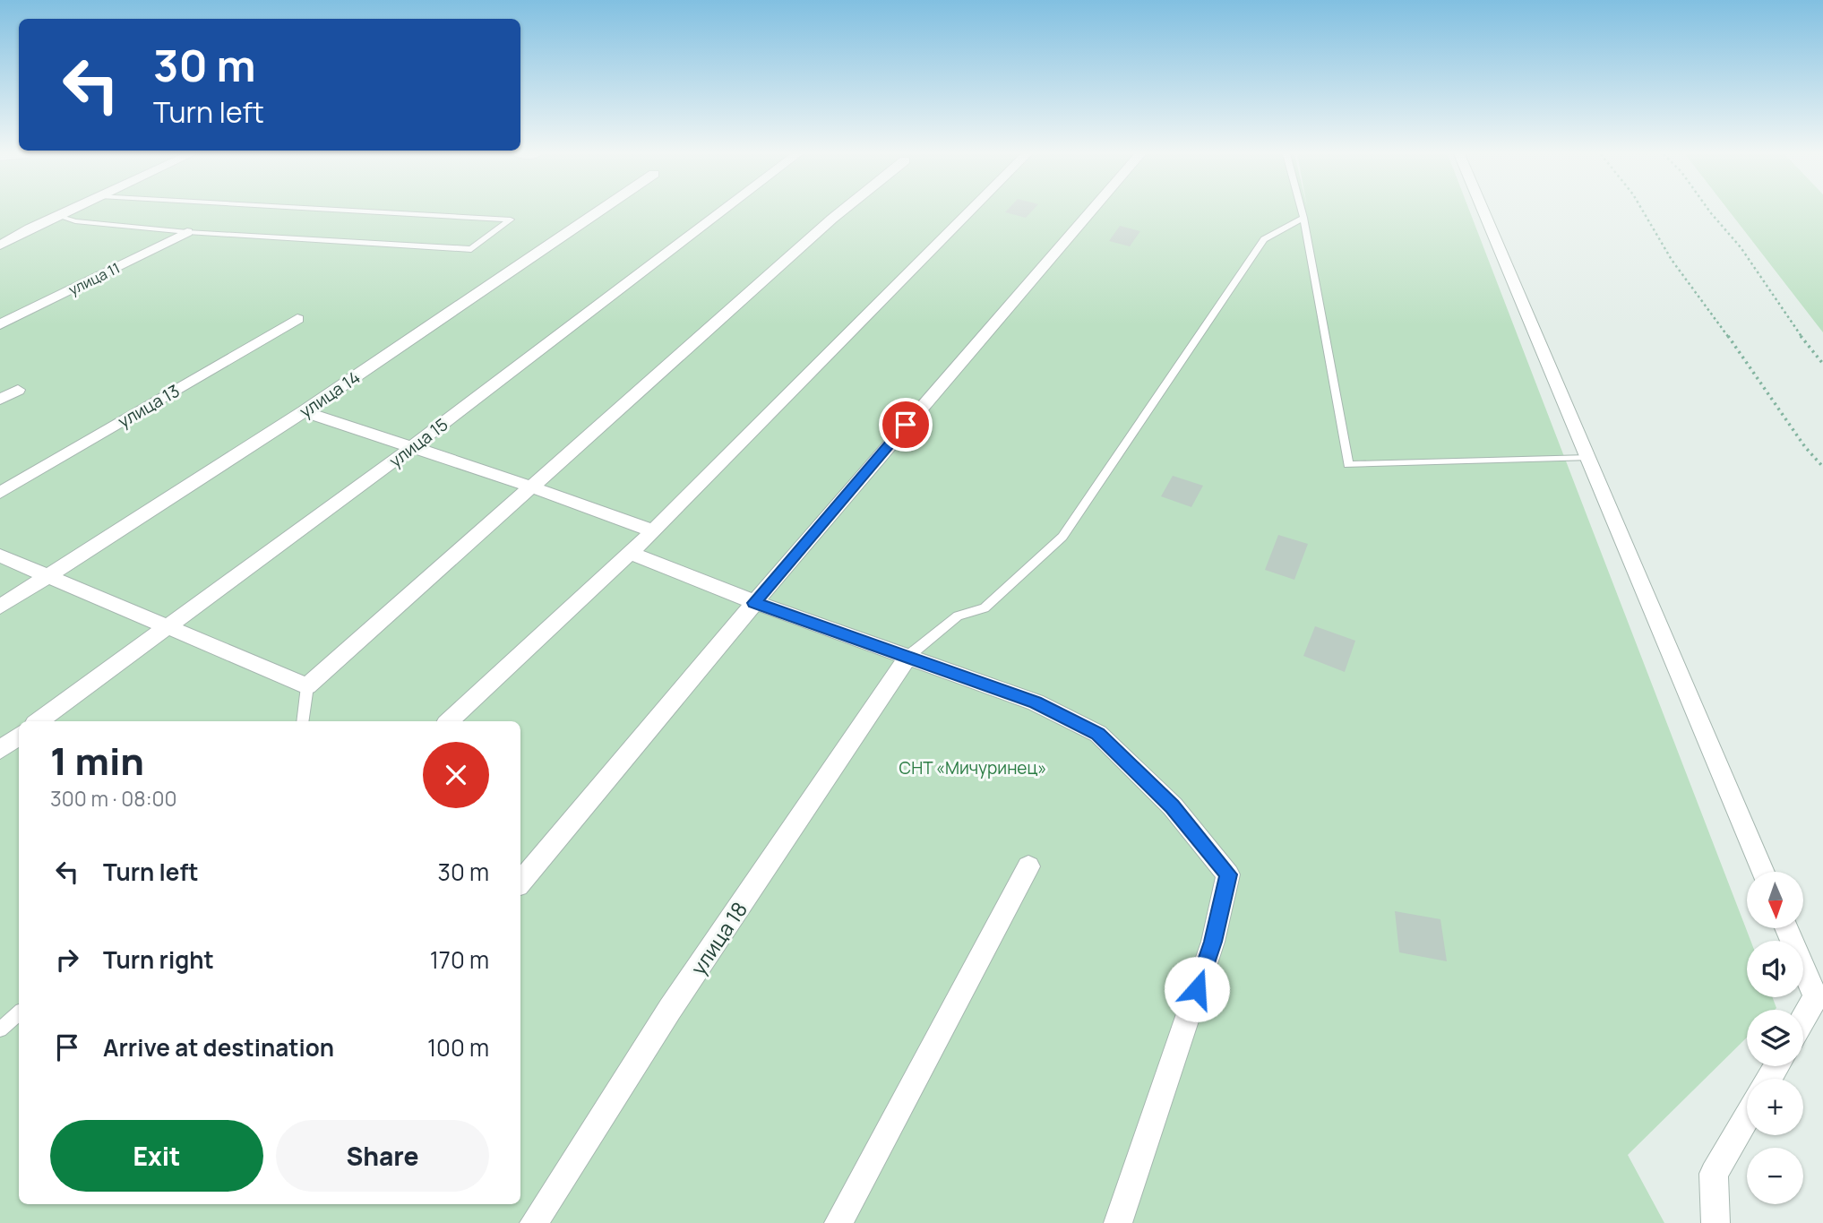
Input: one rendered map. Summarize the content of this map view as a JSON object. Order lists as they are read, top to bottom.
{
  "streets": {
    "street": [
      "улица 11",
      "улица 14",
      "улица 13",
      "улица 15",
      "улица 18"
    ]
  },
  "parks": ["СНТ «Мичуринец»"],
  "north": "bottom",
  "page": {
    "turn": ["30 m", "Turn left"],
    "heading": ["1 min", "300 m · 08:00"],
    "list": [
      {
        "name": "Turn left",
        "value": "30 m"
      },
      {
        "name": "Turn right",
        "value": "170 m"
      },
      {
        "name": "Arrive at destination",
        "value": "100 m"
      }
    ],
    "map_buttons": ["+", "−"],
    "buttons": ["Exit", "Share"]
  }
}
